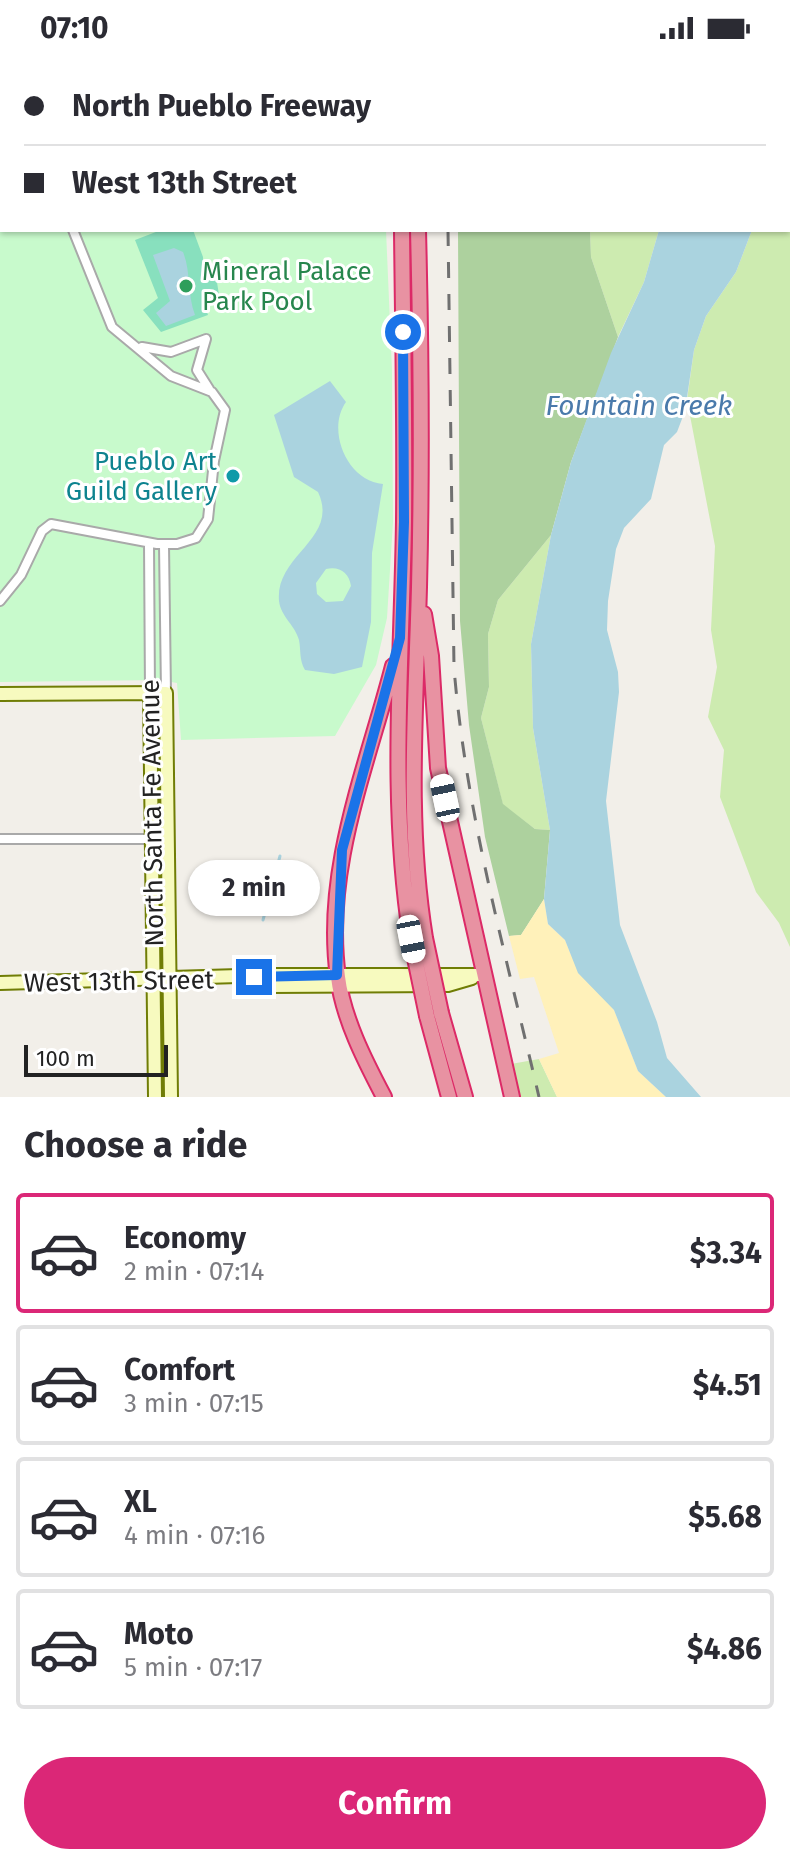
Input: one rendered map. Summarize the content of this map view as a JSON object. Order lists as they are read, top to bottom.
{
  "streets": {
    "street": ["North Santa Fe Avenue", "West 13th Street"]
  },
  "crossings": [
    ["North Santa Fe Avenue", "West 13th Street"]
  ],
  "water": ["Fountain Creek"],
  "places": ["Mineral Palace Park Pool", "Pueblo Art Guild Gallery"],
  "scale_bar": "100 m",
  "page": {
    "status": "07:10",
    "banner": ["North Pueblo Freeway", "West 13th Street"],
    "bubble": "2 min",
    "scale": "100 m",
    "heading": "Choose a ride",
    "list": [
      {
        "name": "Economy",
        "note": "2 min · 07:14",
        "value": "$3.34"
      },
      {
        "name": "Comfort",
        "note": "3 min · 07:15",
        "value": "$4.51"
      },
      {
        "name": "XL",
        "note": "4 min · 07:16",
        "value": "$5.68"
      },
      {
        "name": "Moto",
        "note": "5 min · 07:17",
        "value": "$4.86"
      }
    ],
    "buttons": "Confirm"
  }
}
